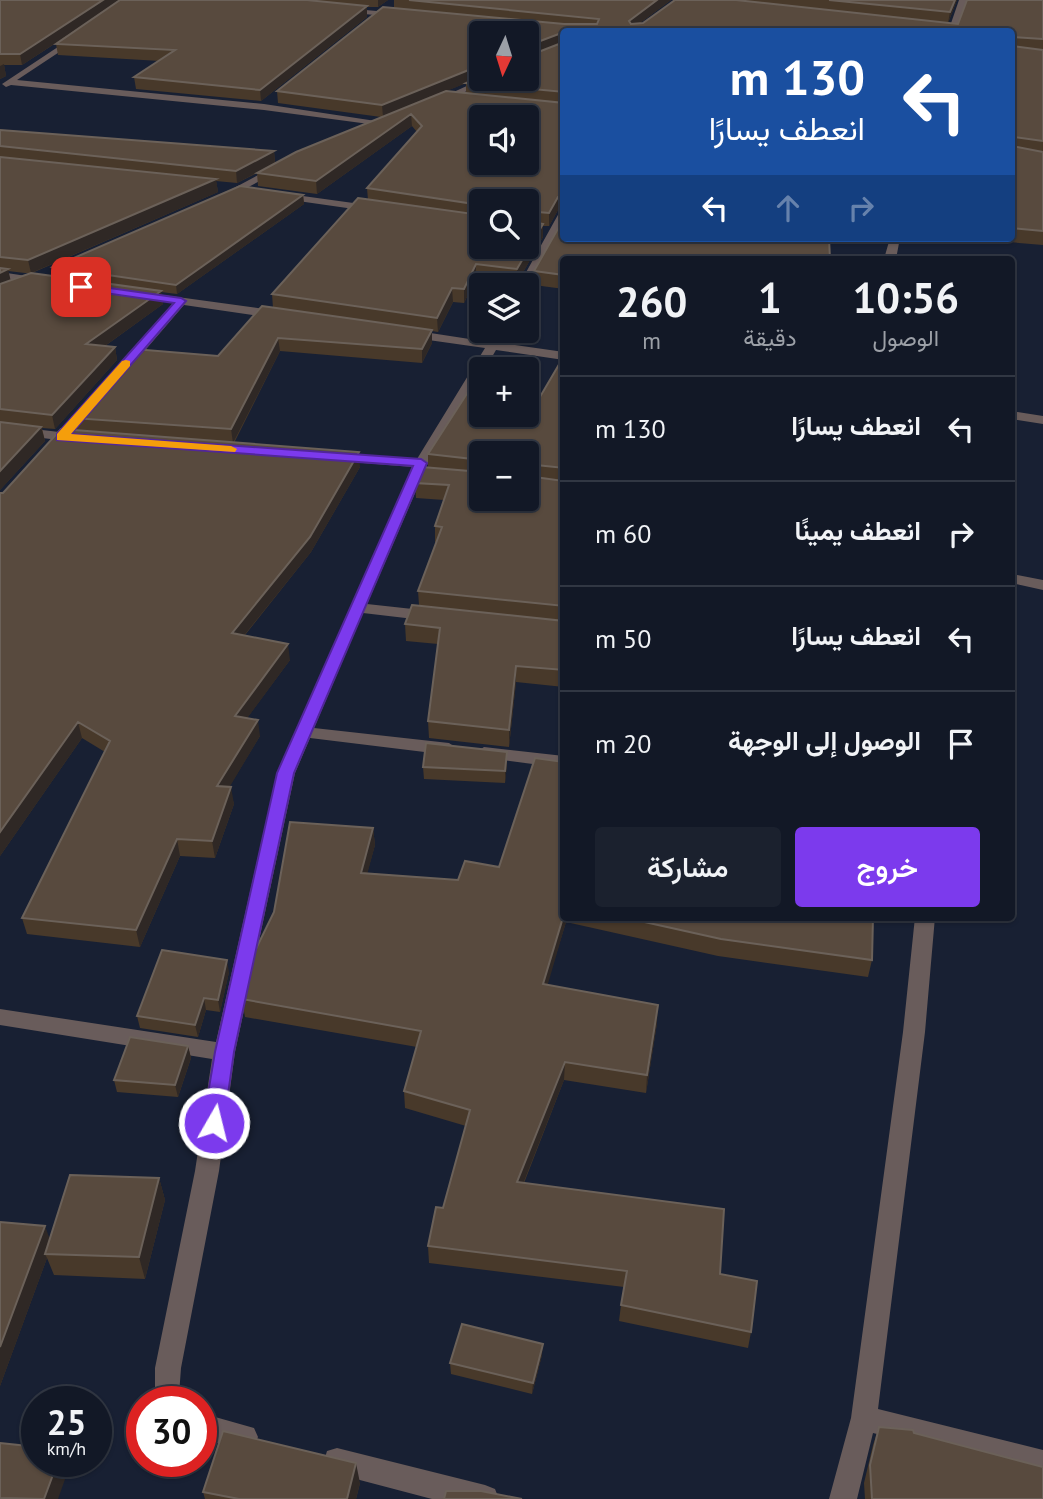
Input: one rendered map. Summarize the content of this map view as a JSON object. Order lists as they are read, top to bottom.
{
  "north": "bottom",
  "page": {
    "map_buttons": ["+", "−"],
    "turn": ["130 m", "انعطف يسارًا"],
    "eta": [
      "10:56",
      "الوصول",
      "1",
      "دقيقة",
      "260",
      "m"
    ],
    "list": [
      {
        "name": "انعطف يسارًا",
        "value": "130 m"
      },
      {
        "name": "انعطف يمينًا",
        "value": "60 m"
      },
      {
        "name": "انعطف يسارًا",
        "value": "50 m"
      },
      {
        "name": "الوصول إلى الوجهة",
        "value": "20 m"
      }
    ],
    "buttons": ["خروج", "مشاركة"],
    "speed": "25 km/h",
    "limit": "30"
  }
}
